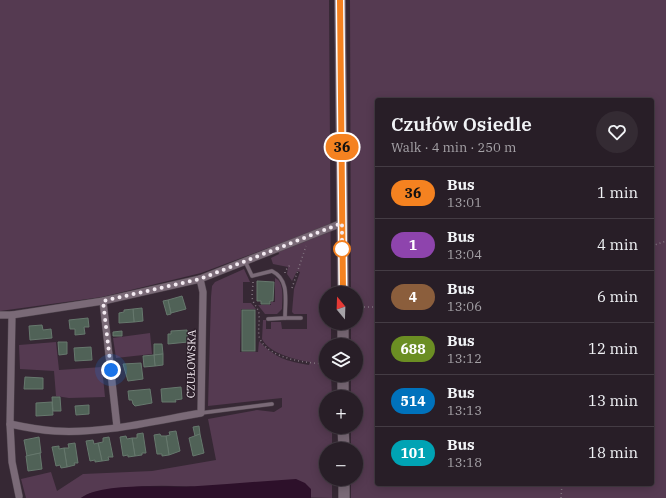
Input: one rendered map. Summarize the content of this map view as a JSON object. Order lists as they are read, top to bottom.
{
  "streets": {
    "street": ["CZUŁOWSKA"]
  },
  "lines": ["bus line 36"],
  "north": "top",
  "page": {
    "on_map": "36",
    "heading": ["Czułów Osiedle", "Walk · 4 min · 250 m"],
    "list": [
      {
        "mark": "36",
        "name": "Bus",
        "note": "13:01",
        "value": "1 min"
      },
      {
        "mark": "1",
        "name": "Bus",
        "note": "13:04",
        "value": "4 min"
      },
      {
        "mark": "4",
        "name": "Bus",
        "note": "13:06",
        "value": "6 min"
      },
      {
        "mark": "688",
        "name": "Bus",
        "note": "13:12",
        "value": "12 min"
      },
      {
        "mark": "514",
        "name": "Bus",
        "note": "13:13",
        "value": "13 min"
      },
      {
        "mark": "101",
        "name": "Bus",
        "note": "13:18",
        "value": "18 min"
      }
    ],
    "map_buttons": ["+", "−"]
  }
}
